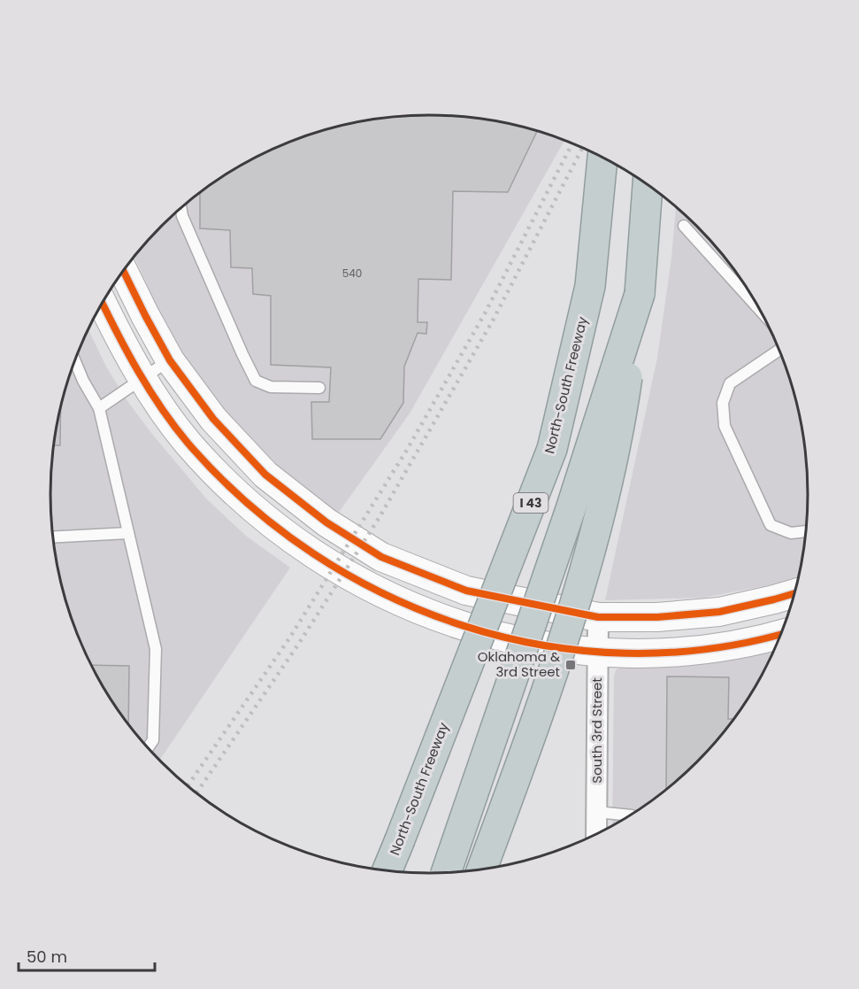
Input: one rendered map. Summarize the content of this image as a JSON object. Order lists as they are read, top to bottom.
{
  "streets": {
    "highway": ["North-South Freeway", "I 43"],
    "street": ["South 3rd Street"]
  },
  "places": {
    "transit": ["Oklahoma & 3rd Street"]
  },
  "house_numbers": ["540"],
  "scale_bar": "50 m"
}
